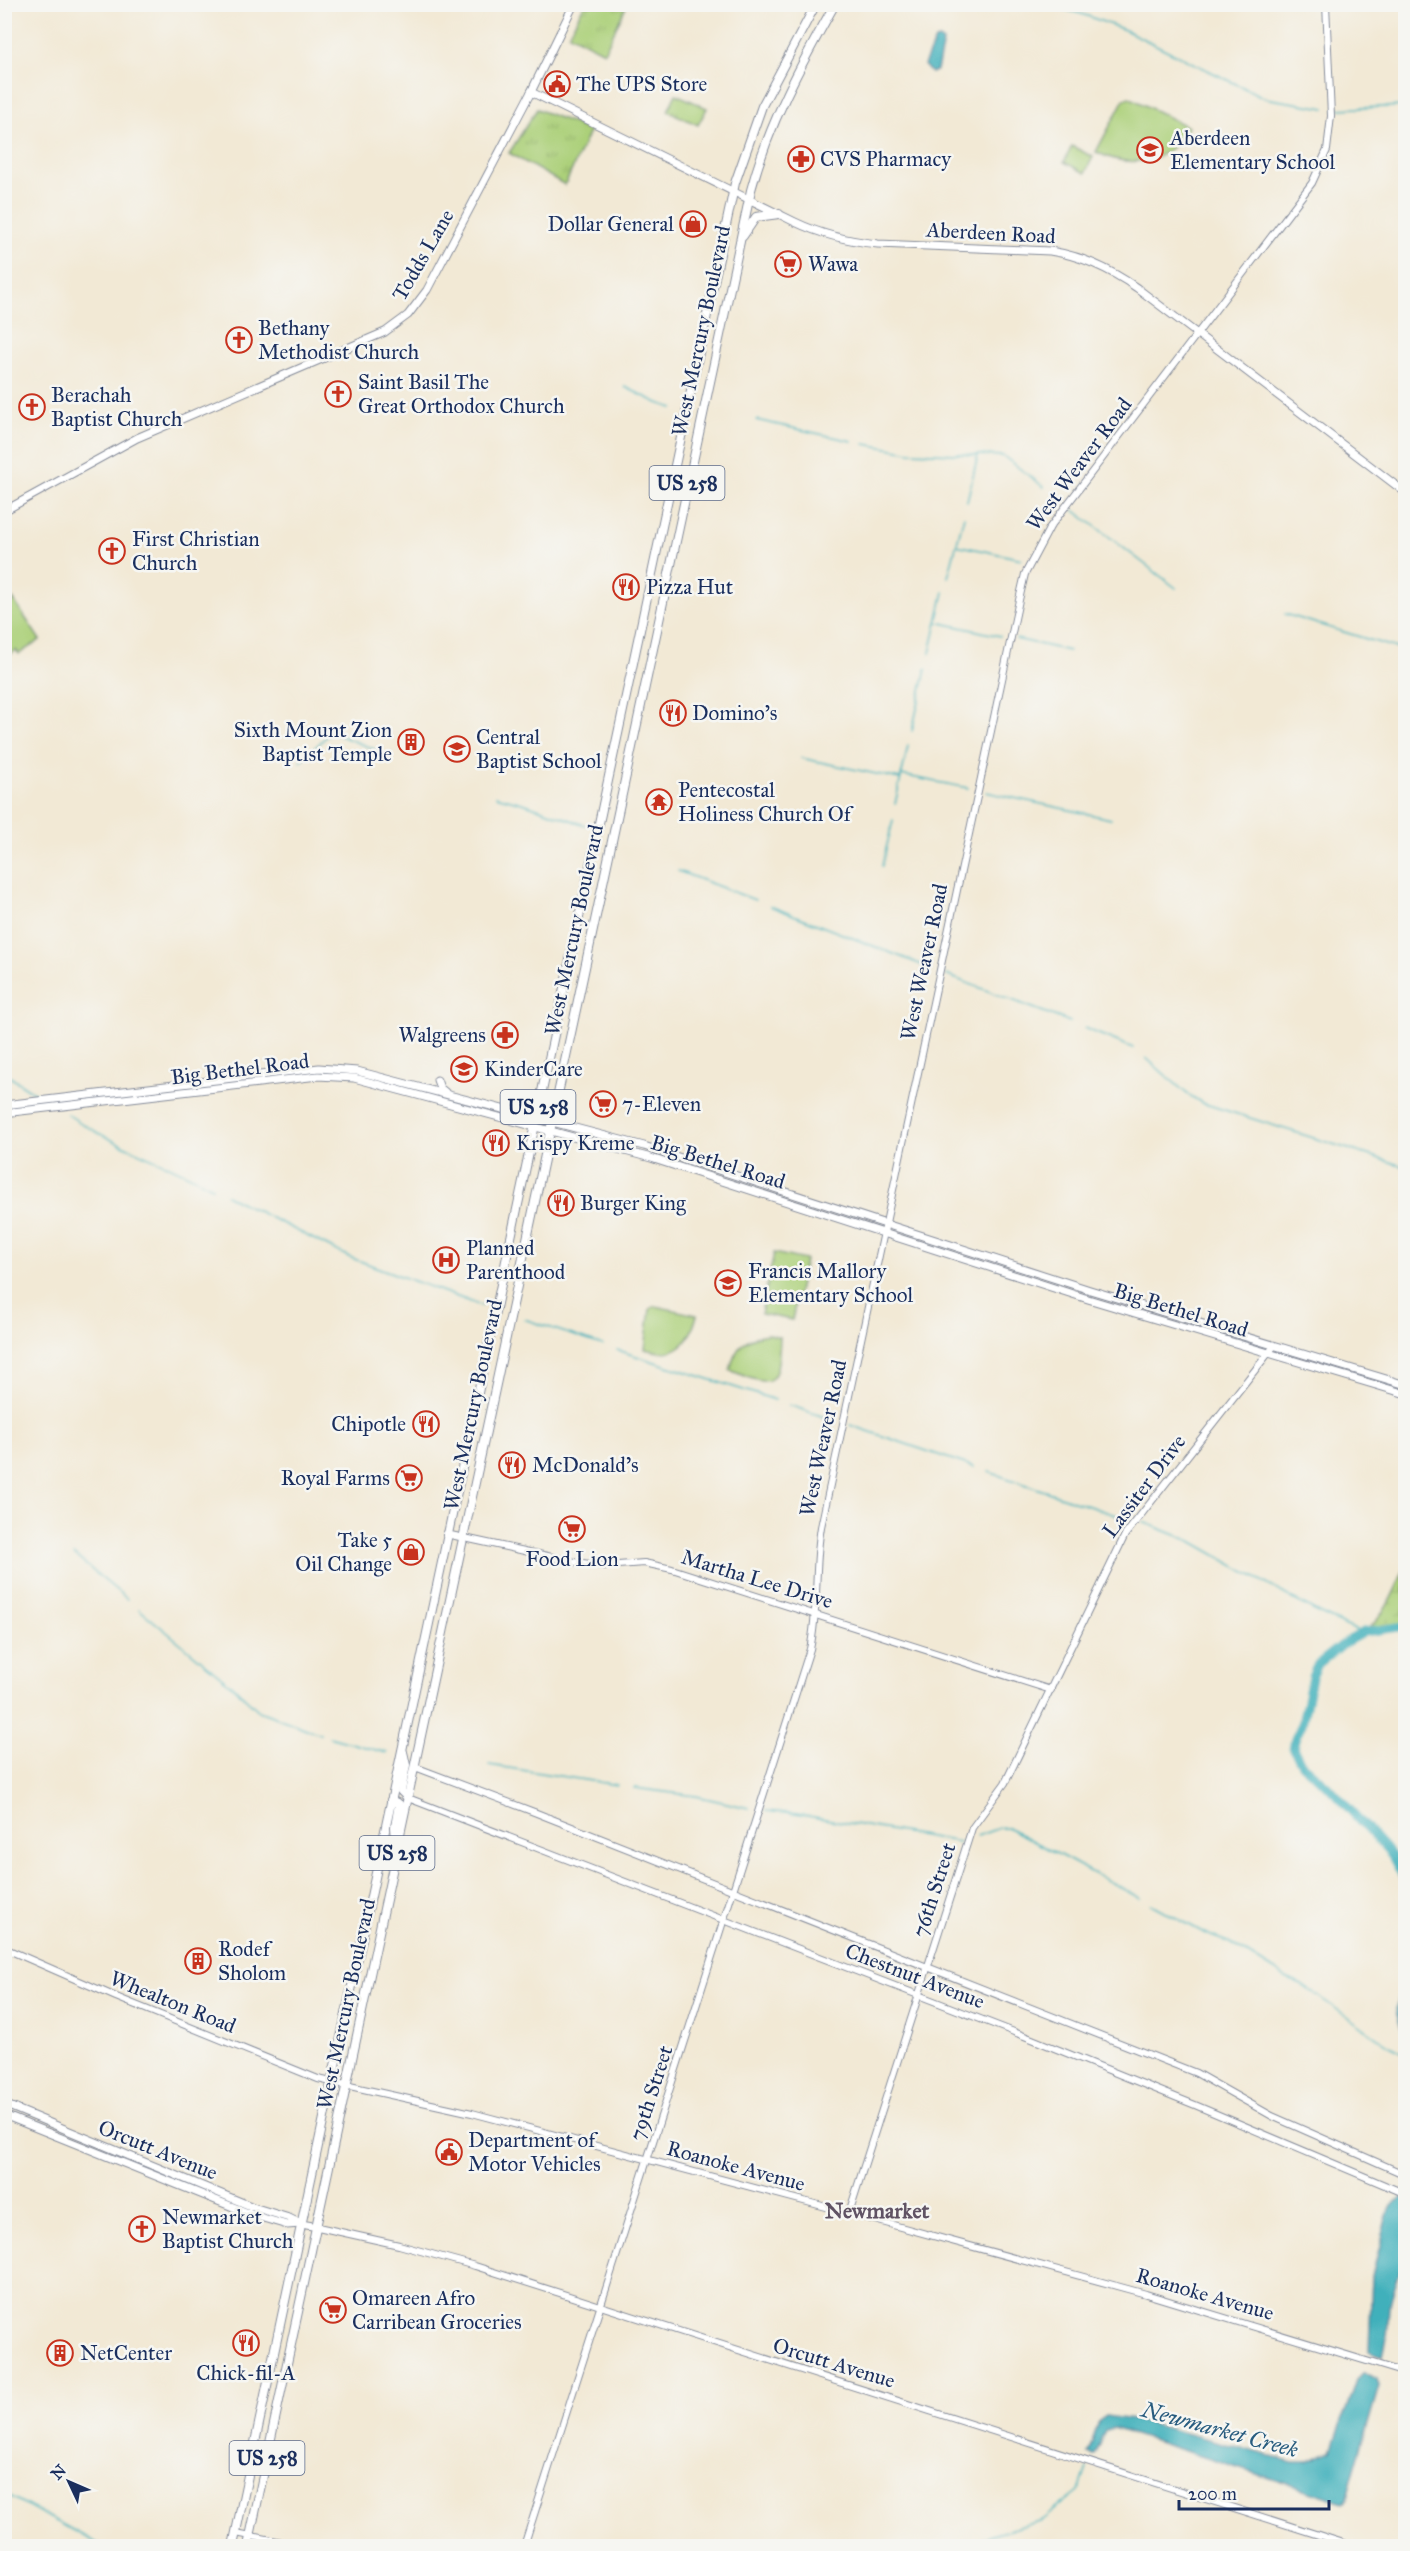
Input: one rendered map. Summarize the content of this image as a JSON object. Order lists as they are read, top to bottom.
{
  "streets": {
    "highway": ["West Mercury Boulevard", "US 258"],
    "main road": [
      "Aberdeen Road",
      "Todds Lane",
      "Big Bethel Road",
      "Orcutt Avenue"
    ],
    "street": [
      "West Weaver Road",
      "Lassiter Drive",
      "Martha Lee Drive",
      "76th Street",
      "Chestnut Avenue",
      "Whealton Road",
      "79th Street",
      "Roanoke Avenue"
    ]
  },
  "crossings": [
    ["Aberdeen Road", "Todds Lane"],
    ["Aberdeen Road", "West Mercury Boulevard"],
    ["Aberdeen Road", "West Weaver Road"],
    ["West Mercury Boulevard", "Big Bethel Road"],
    ["West Mercury Boulevard", "Martha Lee Drive"],
    ["West Mercury Boulevard", "Chestnut Avenue"],
    ["West Mercury Boulevard", "Whealton Road"],
    ["West Mercury Boulevard", "Orcutt Avenue"],
    ["West Mercury Boulevard", "Roanoke Avenue"],
    ["West Weaver Road", "Big Bethel Road"],
    ["West Weaver Road", "Martha Lee Drive"],
    ["West Weaver Road", "79th Street"],
    ["Big Bethel Road", "Lassiter Drive"],
    ["Lassiter Drive", "Martha Lee Drive"],
    ["Lassiter Drive", "76th Street"],
    ["76th Street", "Chestnut Avenue"],
    ["76th Street", "Roanoke Avenue"],
    ["Chestnut Avenue", "79th Street"],
    ["Whealton Road", "Roanoke Avenue"],
    ["79th Street", "Orcutt Avenue"],
    ["79th Street", "Roanoke Avenue"]
  ],
  "districts": ["Newmarket"],
  "water": ["Newmarket Creek"],
  "places": {
    "public building": ["The UPS Store", "Department of Motor Vehicles"],
    "school or university": [
      "Aberdeen Elementary School",
      "Central Baptist School",
      "KinderCare",
      "Francis Mallory Elementary School"
    ],
    "pharmacy": ["CVS Pharmacy", "Walgreens"],
    "shop": ["Dollar General", "Take 5 Oil Change"],
    "supermarket": [
      "Wawa",
      "7-Eleven",
      "Royal Farms",
      "Food Lion",
      "Omareen Afro Carribean Groceries"
    ],
    "church": [
      "Bethany Methodist Church",
      "Saint Basil The Great Orthodox Church",
      "Berachah Baptist Church",
      "First Christian Church",
      "Newmarket Baptist Church"
    ],
    "restaurant": [
      "Pizza Hut",
      "Domino's",
      "Krispy Kreme",
      "Burger King",
      "Chipotle",
      "McDonald's",
      "Chick-fil-A"
    ],
    "building": ["Sixth Mount Zion Baptist Temple", "Rodef Sholom", "NetCenter"],
    "temple": ["Pentecostal Holiness Church Of"],
    "hospital": ["Planned Parenthood"]
  },
  "scale_bar": "200 m",
  "north": "top left"
}
